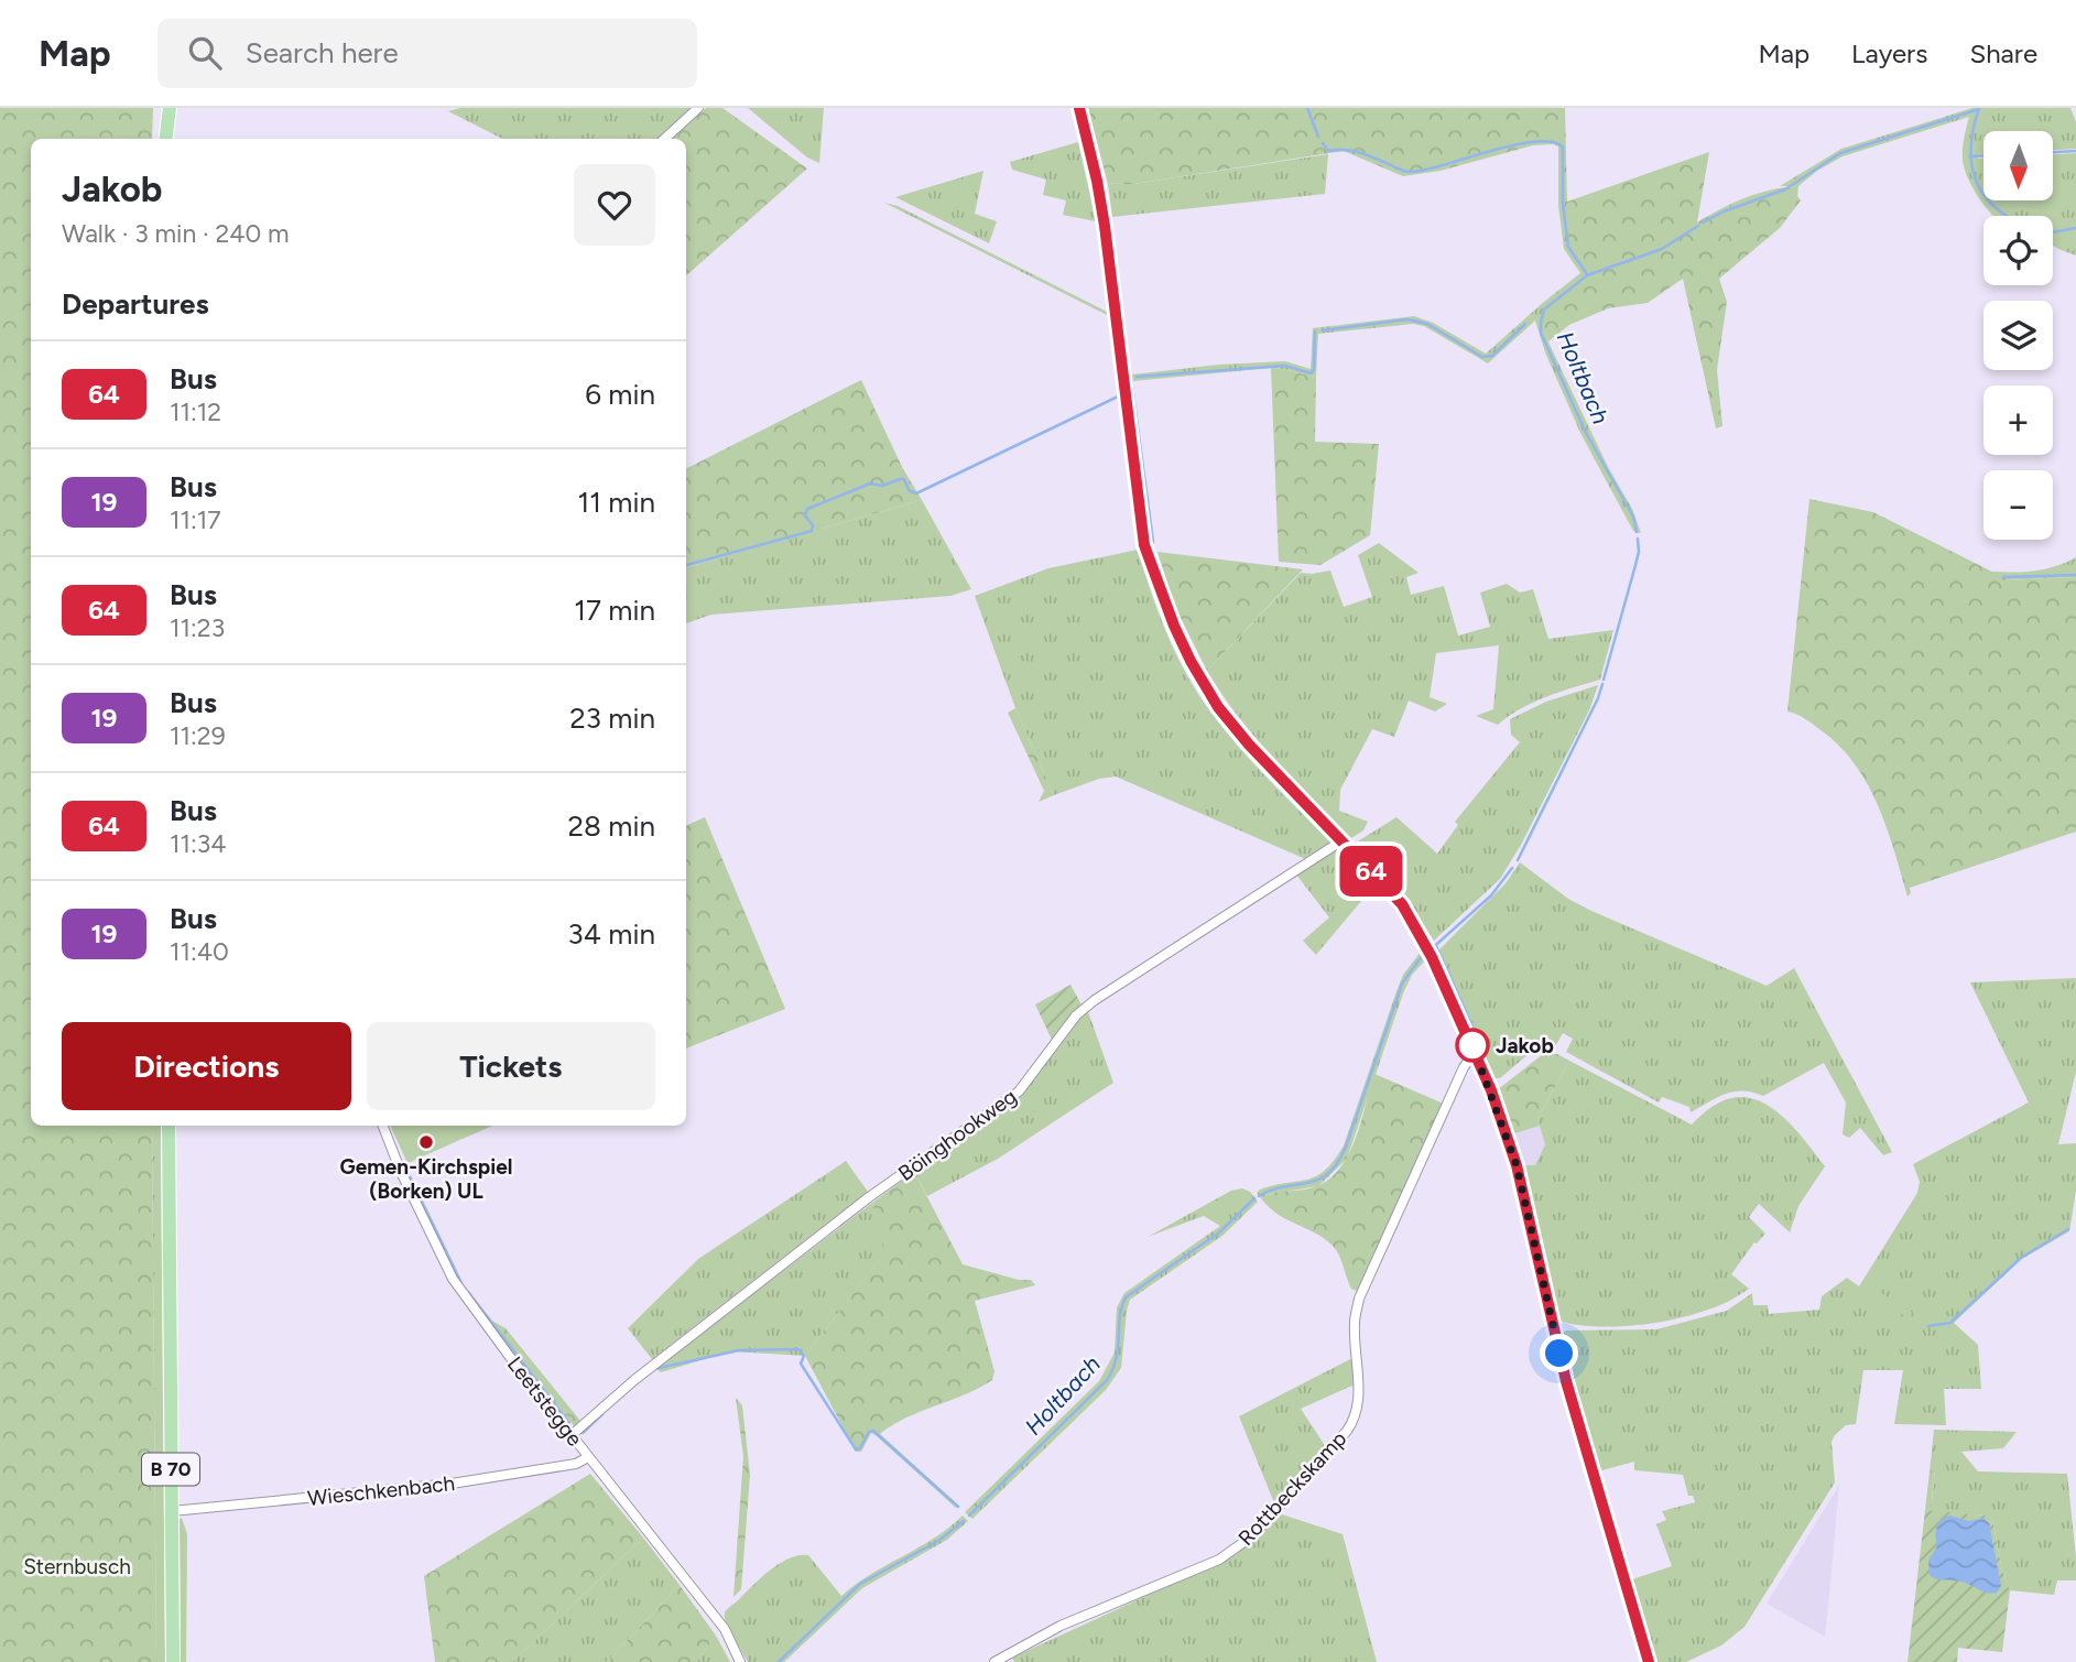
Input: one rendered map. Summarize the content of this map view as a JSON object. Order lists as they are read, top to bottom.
{
  "streets": {
    "main road": ["B 70"],
    "street": [
      "Böinghookweg",
      "Leetstegge",
      "Rottbeckskamp",
      "Wieschkenbach"
    ]
  },
  "crossings": [
    ["Böinghookweg", "Leetstegge"],
    ["Leetstegge", "Wieschkenbach"],
    ["B 70", "Wieschkenbach"]
  ],
  "water": ["Holtbach"],
  "parks": ["Sternbusch"],
  "places": ["Jakob", "Gemen-Kirchspiel (Borken) UL"],
  "lines": ["bus line 64"],
  "north": "bottom",
  "page": {
    "header": "Map",
    "search": "Search here",
    "nav": ["Map", "Layers", "Share"],
    "on_map": "64",
    "map_buttons": ["+", "−"],
    "heading": [
      ["Jakob", "Walk · 3 min · 240 m"],
      "Departures"
    ],
    "list": [
      {
        "mark": "64",
        "name": "Bus",
        "note": "11:12",
        "value": "6 min"
      },
      {
        "mark": "19",
        "name": "Bus",
        "note": "11:17",
        "value": "11 min"
      },
      {
        "mark": "64",
        "name": "Bus",
        "note": "11:23",
        "value": "17 min"
      },
      {
        "mark": "19",
        "name": "Bus",
        "note": "11:29",
        "value": "23 min"
      },
      {
        "mark": "64",
        "name": "Bus",
        "note": "11:34",
        "value": "28 min"
      },
      {
        "mark": "19",
        "name": "Bus",
        "note": "11:40",
        "value": "34 min"
      }
    ],
    "buttons": ["Directions", "Tickets"]
  }
}
